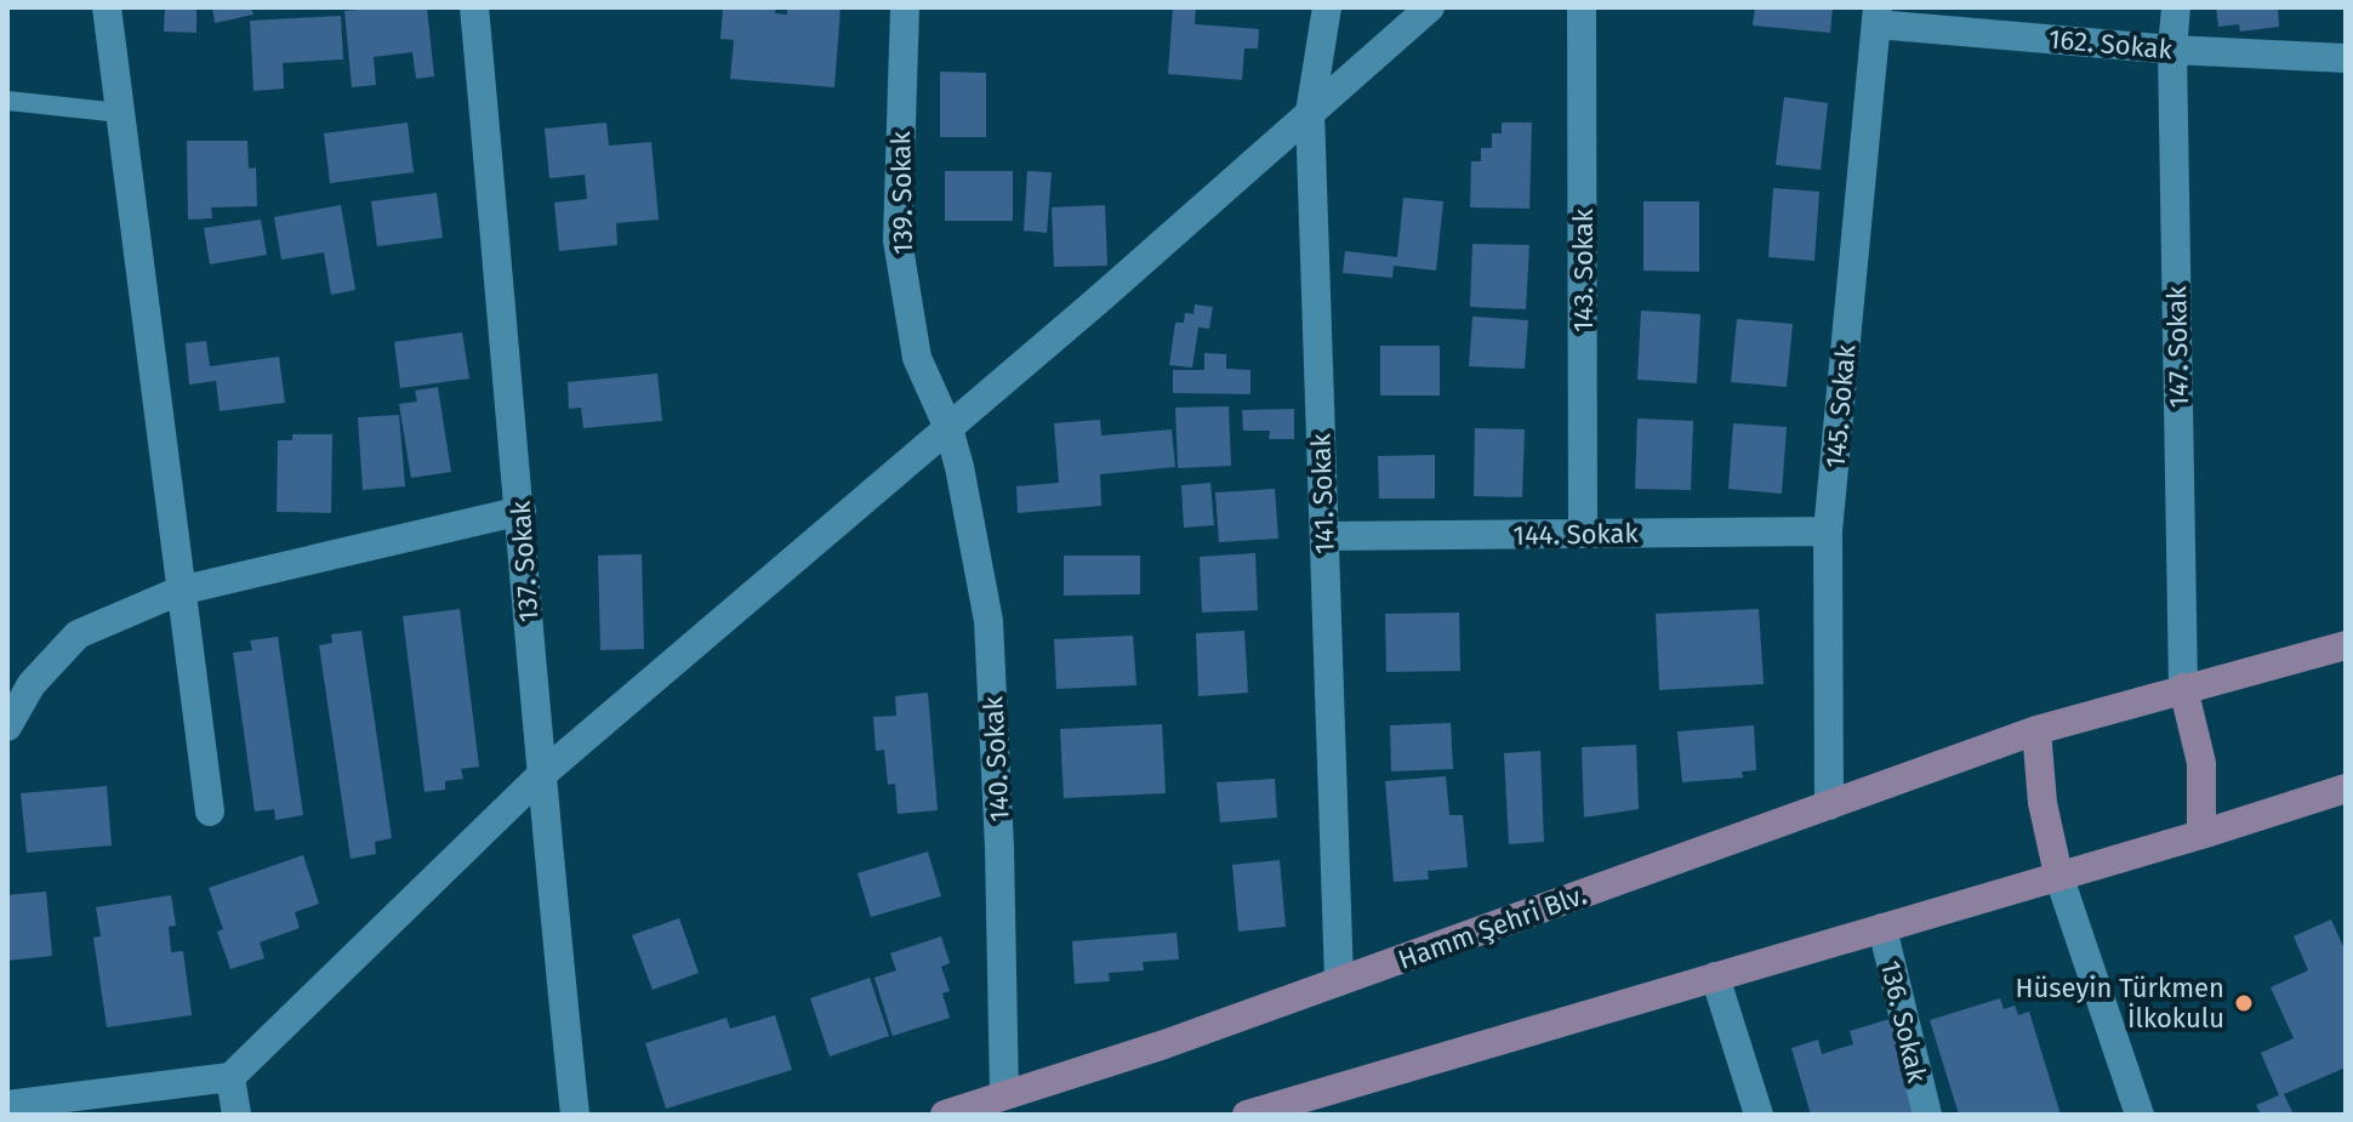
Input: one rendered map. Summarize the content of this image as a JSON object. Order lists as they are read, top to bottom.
{
  "streets": {
    "main road": ["Hamm Şehri Blv."],
    "street": [
      "162. Sokak",
      "139. Sokak",
      "143. Sokak",
      "147. Sokak",
      "145. Sokak",
      "141. Sokak",
      "144. Sokak",
      "137. Sokak",
      "140. Sokak",
      "136. Sokak"
    ]
  },
  "crossings": [
    ["162. Sokak", "147. Sokak"],
    ["162. Sokak", "145. Sokak"],
    ["139. Sokak", "140. Sokak"],
    ["143. Sokak", "144. Sokak"],
    ["147. Sokak", "Hamm Şehri Blv."],
    ["145. Sokak", "144. Sokak"],
    ["145. Sokak", "Hamm Şehri Blv."],
    ["141. Sokak", "144. Sokak"],
    ["141. Sokak", "Hamm Şehri Blv."],
    ["140. Sokak", "Hamm Şehri Blv."]
  ],
  "places": ["Hüseyin Türkmen İlkokulu"]
}
